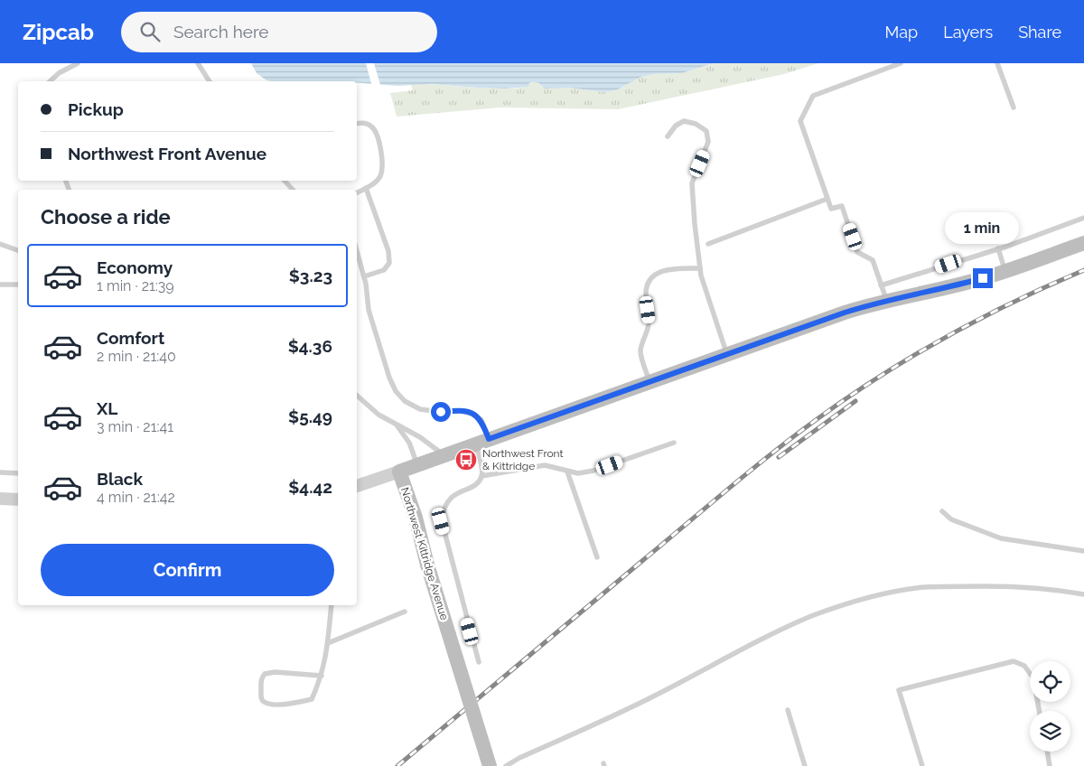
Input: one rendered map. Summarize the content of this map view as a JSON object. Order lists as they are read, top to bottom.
{
  "streets": {
    "main road": ["Northwest Kittridge Avenue"]
  },
  "places": {
    "bus stop": ["Northwest Front & Kittridge"]
  },
  "page": {
    "header": "Zipcab",
    "search": "Search here",
    "nav": ["Map", "Layers", "Share"],
    "banner": ["Pickup", "Northwest Front Avenue"],
    "heading": "Choose a ride",
    "bubble": "1 min",
    "list": [
      {
        "name": "Economy",
        "note": "1 min · 21:39",
        "value": "$3.23"
      },
      {
        "name": "Comfort",
        "note": "2 min · 21:40",
        "value": "$4.36"
      },
      {
        "name": "XL",
        "note": "3 min · 21:41",
        "value": "$5.49"
      },
      {
        "name": "Black",
        "note": "4 min · 21:42",
        "value": "$4.42"
      }
    ],
    "buttons": "Confirm"
  }
}
